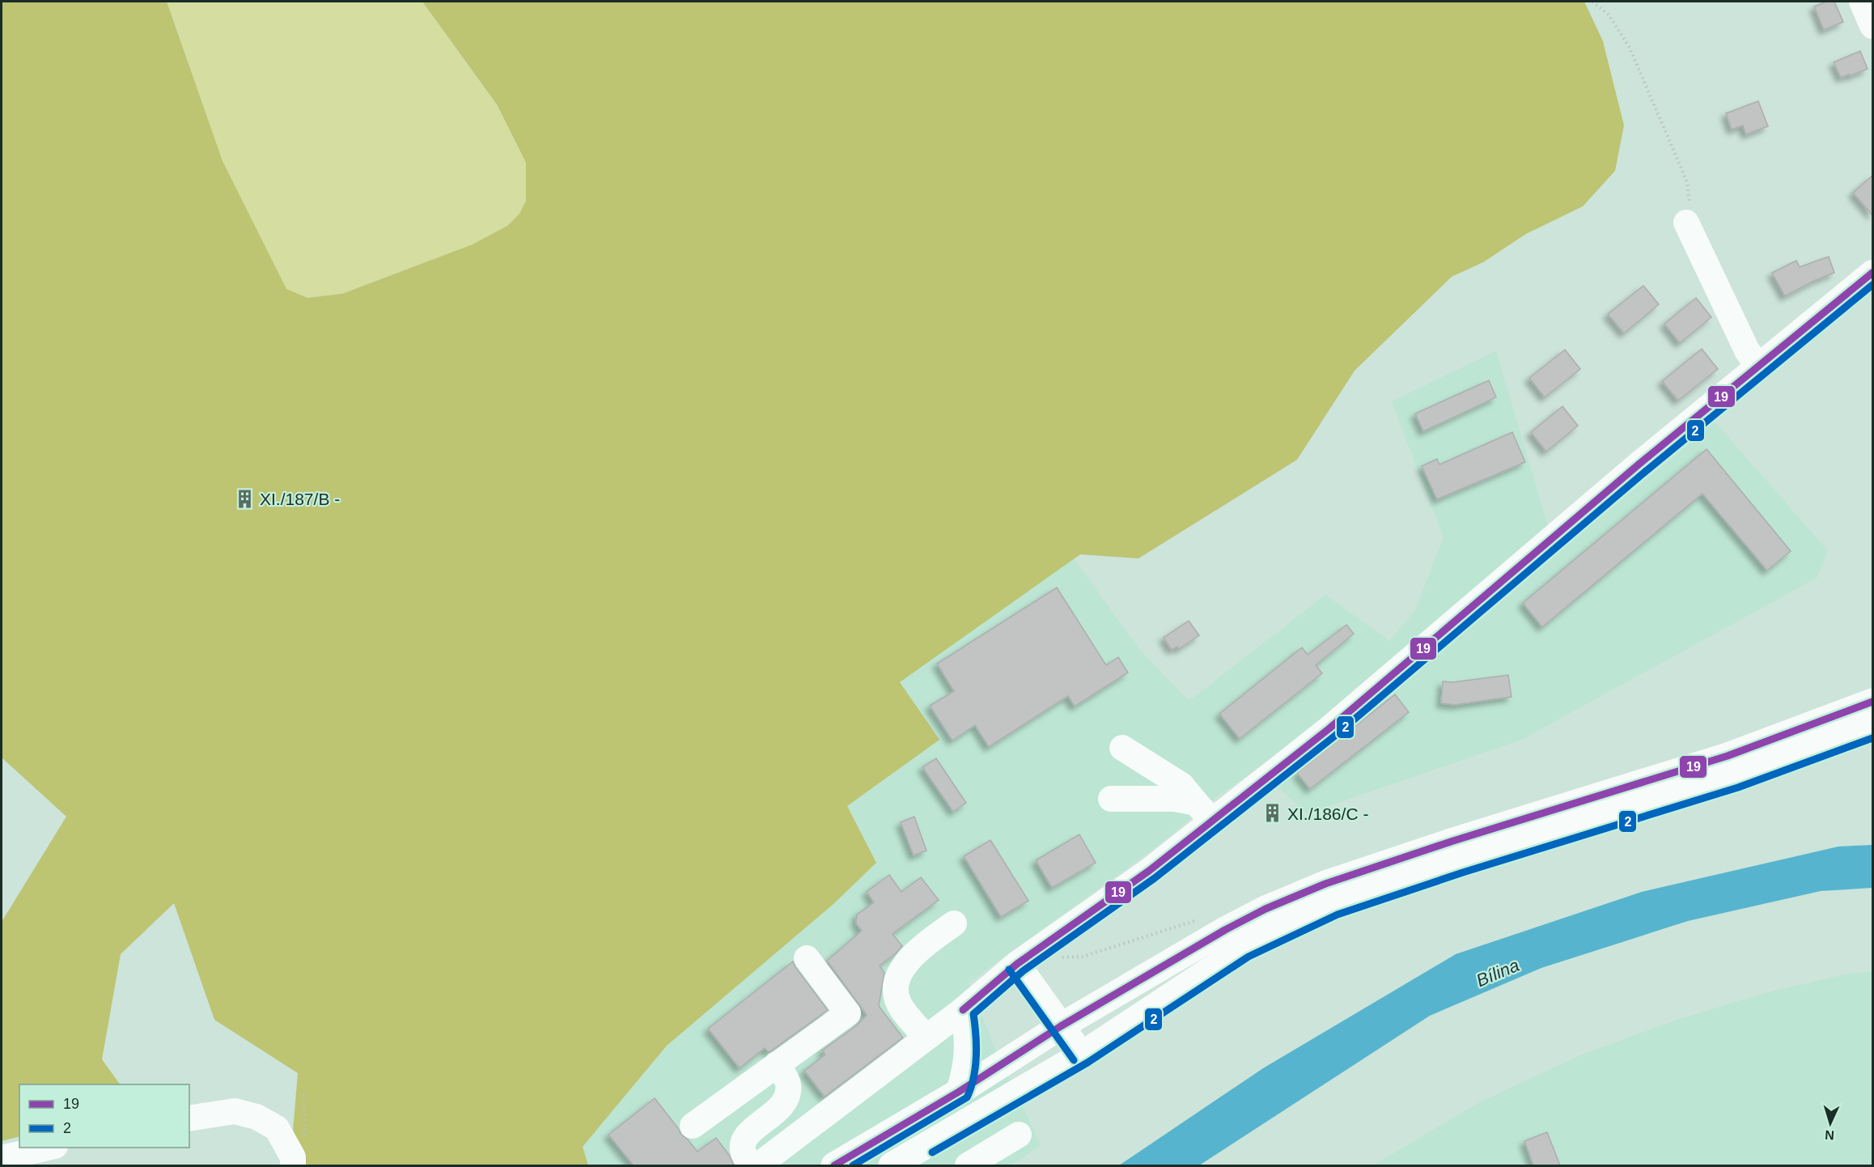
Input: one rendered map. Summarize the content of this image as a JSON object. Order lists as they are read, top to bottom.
{
  "water": ["Bílina"],
  "places": {
    "building": ["XI./187/B -", "XI./186/C -"]
  },
  "lines": ["transit line 19", "transit line 2"],
  "legend": ["19", "2"],
  "north": "bottom"
}
